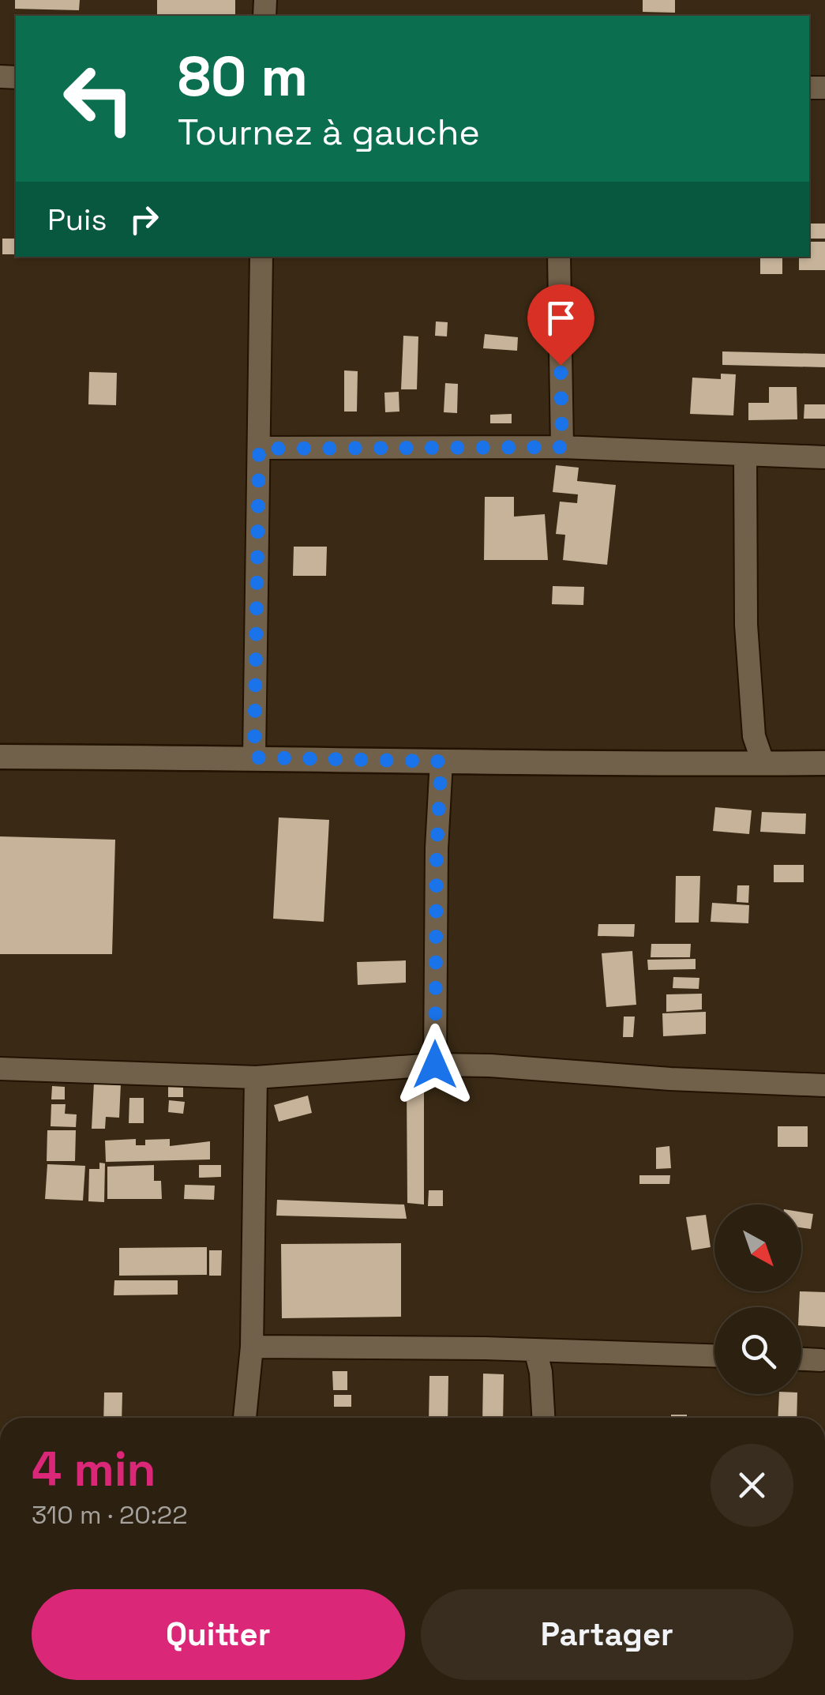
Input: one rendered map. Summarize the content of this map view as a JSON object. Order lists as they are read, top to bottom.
{
  "north": "bottom right",
  "page": {
    "turn": ["80 m", "Tournez à gauche"],
    "then": "Puis",
    "heading": ["4 min", "310 m · 20:22"],
    "buttons": ["Quitter", "Partager"]
  }
}
